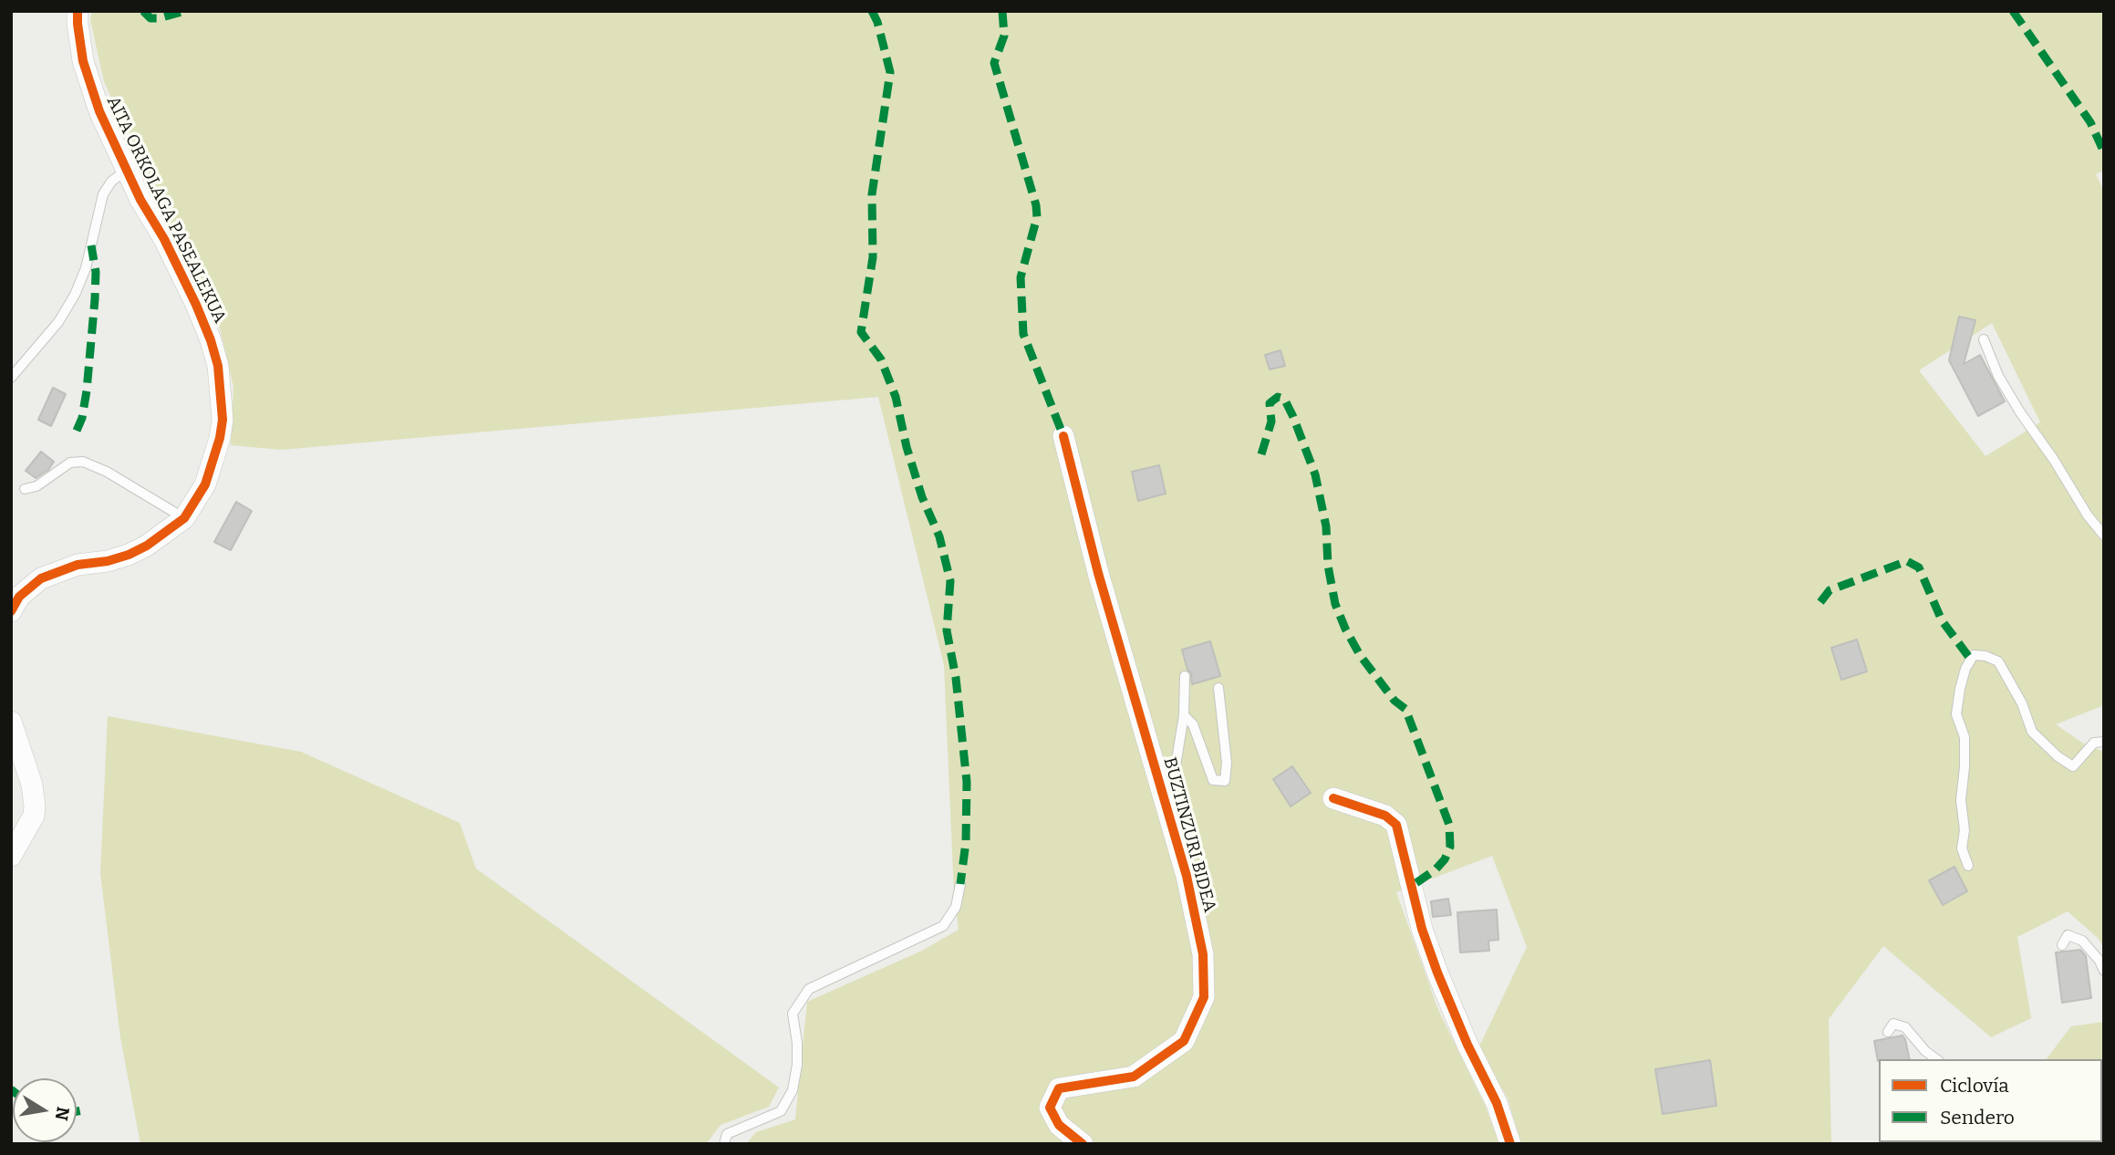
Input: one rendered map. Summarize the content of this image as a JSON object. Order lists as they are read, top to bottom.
{
  "streets": {
    "street": ["AITA ORKOLAGA PASEALEKUA", "BUZTINZURI BIDEA"]
  },
  "legend": ["Ciclovía", "Sendero"],
  "north": "right"
}
